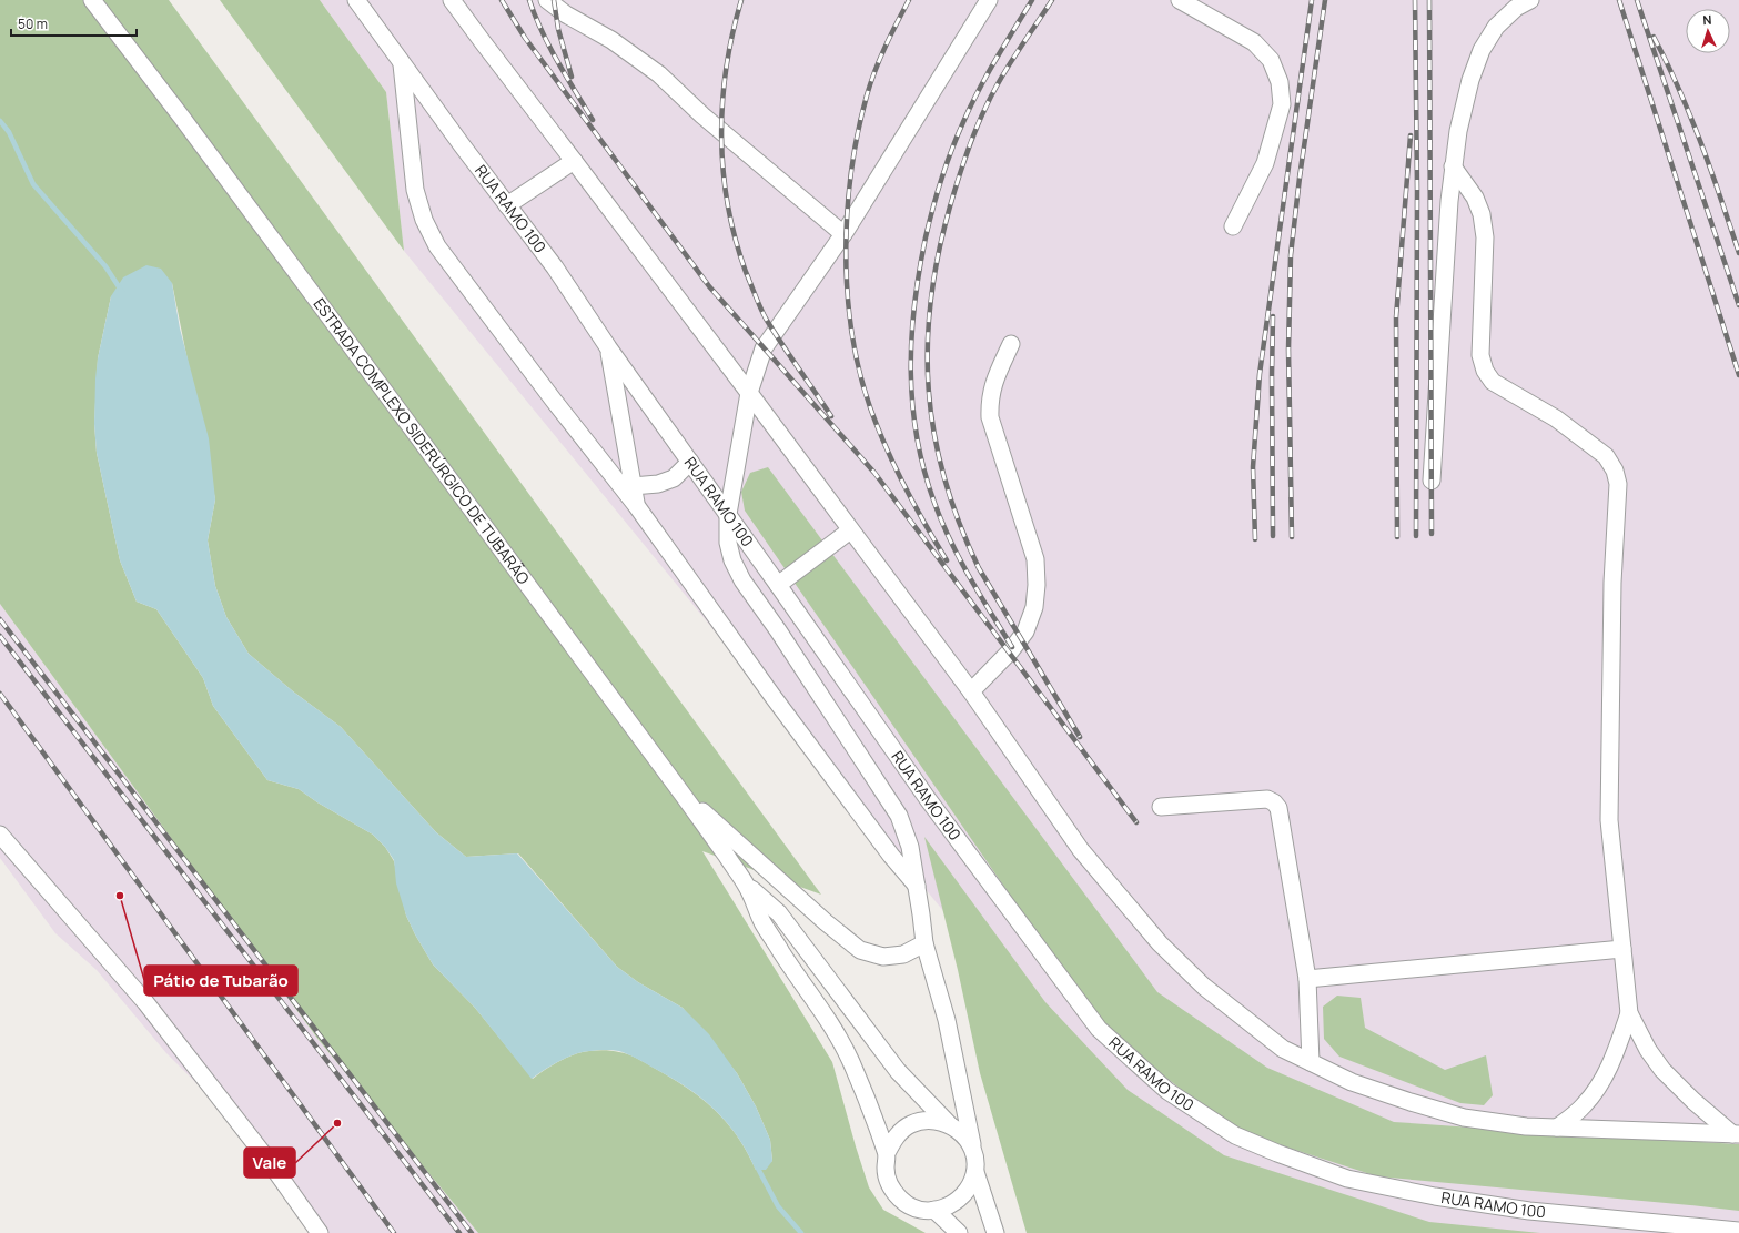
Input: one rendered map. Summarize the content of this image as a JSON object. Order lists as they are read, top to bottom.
{
  "streets": {
    "street": ["RUA RAMO 100", "ESTRADA COMPLEXO SIDERÚRGICO DE TUBARÃO"]
  },
  "places": ["Pátio de Tubarão", "Vale"],
  "scale_bar": "50 m",
  "north": "top"
}
